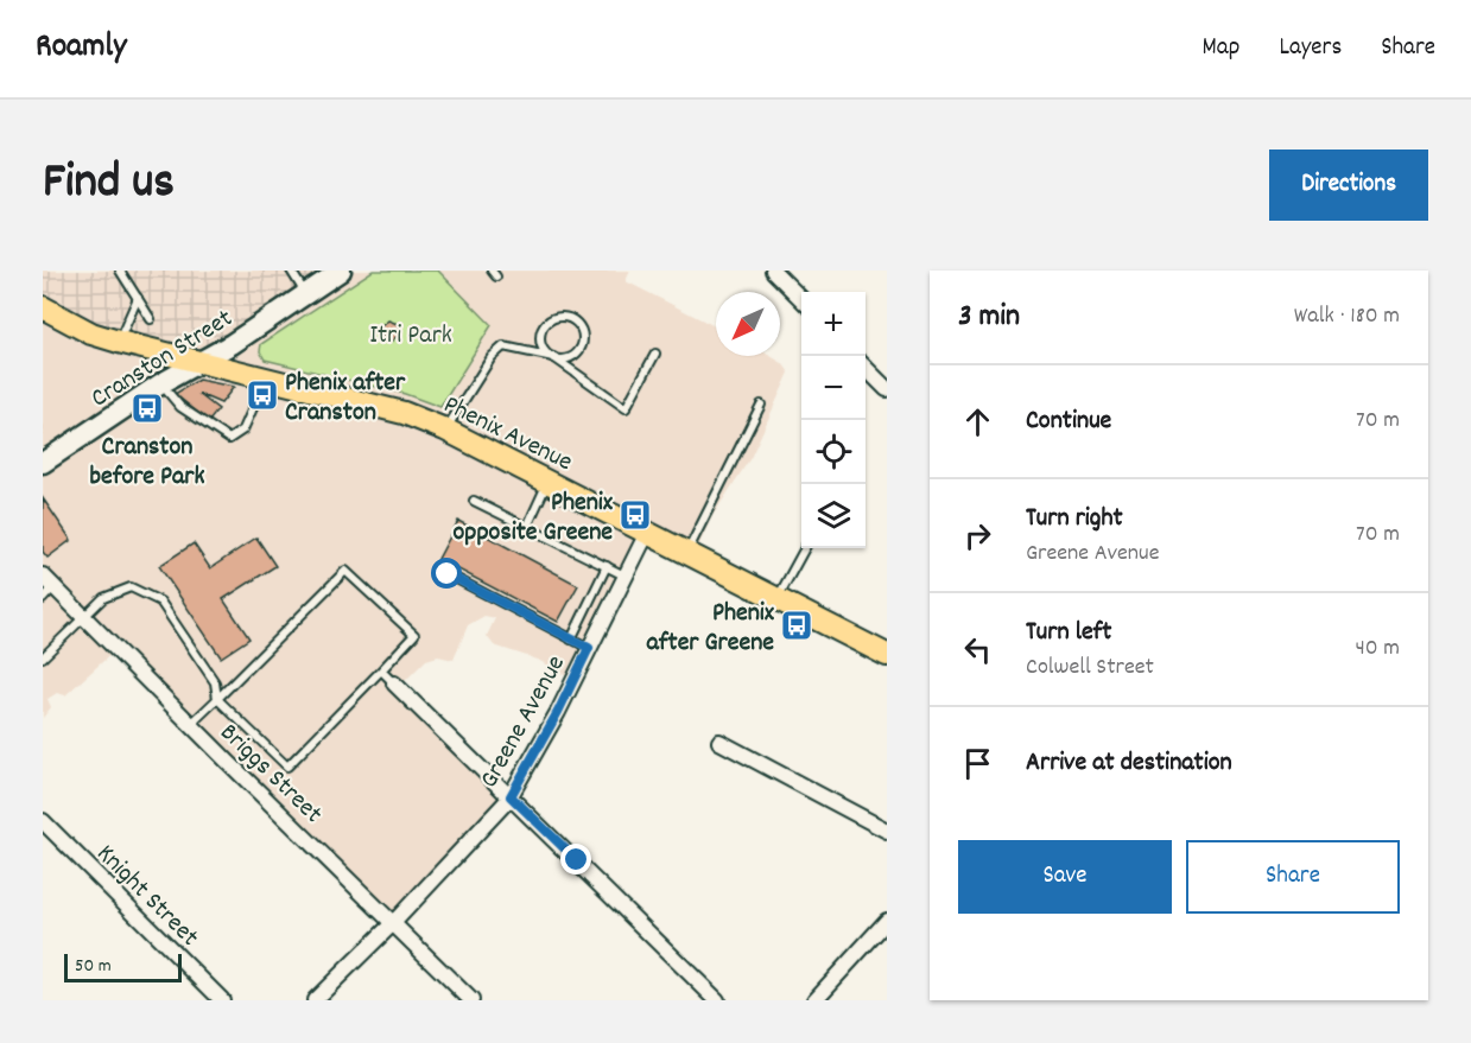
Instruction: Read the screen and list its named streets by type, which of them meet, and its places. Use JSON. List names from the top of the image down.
{
  "streets": {
    "main road": ["Cranston Street", "Phenix Avenue"],
    "street": ["Greene Avenue", "Briggs Street", "Knight Street"]
  },
  "crossings": [
    ["Cranston Street", "Phenix Avenue"],
    ["Phenix Avenue", "Greene Avenue"],
    ["Greene Avenue", "Briggs Street"]
  ],
  "parks": ["Itri Park"],
  "places": {
    "bus stop": [
      "Phenix after Cranston",
      "Cranston before Park",
      "Phenix opposite Greene",
      "Phenix after Greene"
    ]
  },
  "scale_bar": "50 m",
  "north": "bottom left",
  "page": {
    "header": "Roamly",
    "nav": ["Map", "Layers", "Share"],
    "title": "Find us",
    "buttons": [
      "Directions",
      ["Save", "Share"]
    ],
    "heading": ["3 min", "Walk · 180 m"],
    "map_buttons": ["+", "−"],
    "list": [
      ["Continue", "70 m"],
      ["Turn right", "Greene Avenue", "70 m"],
      ["Turn left", "Colwell Street", "40 m"],
      "Arrive at destination"
    ],
    "scale": "50 m"
  }
}
